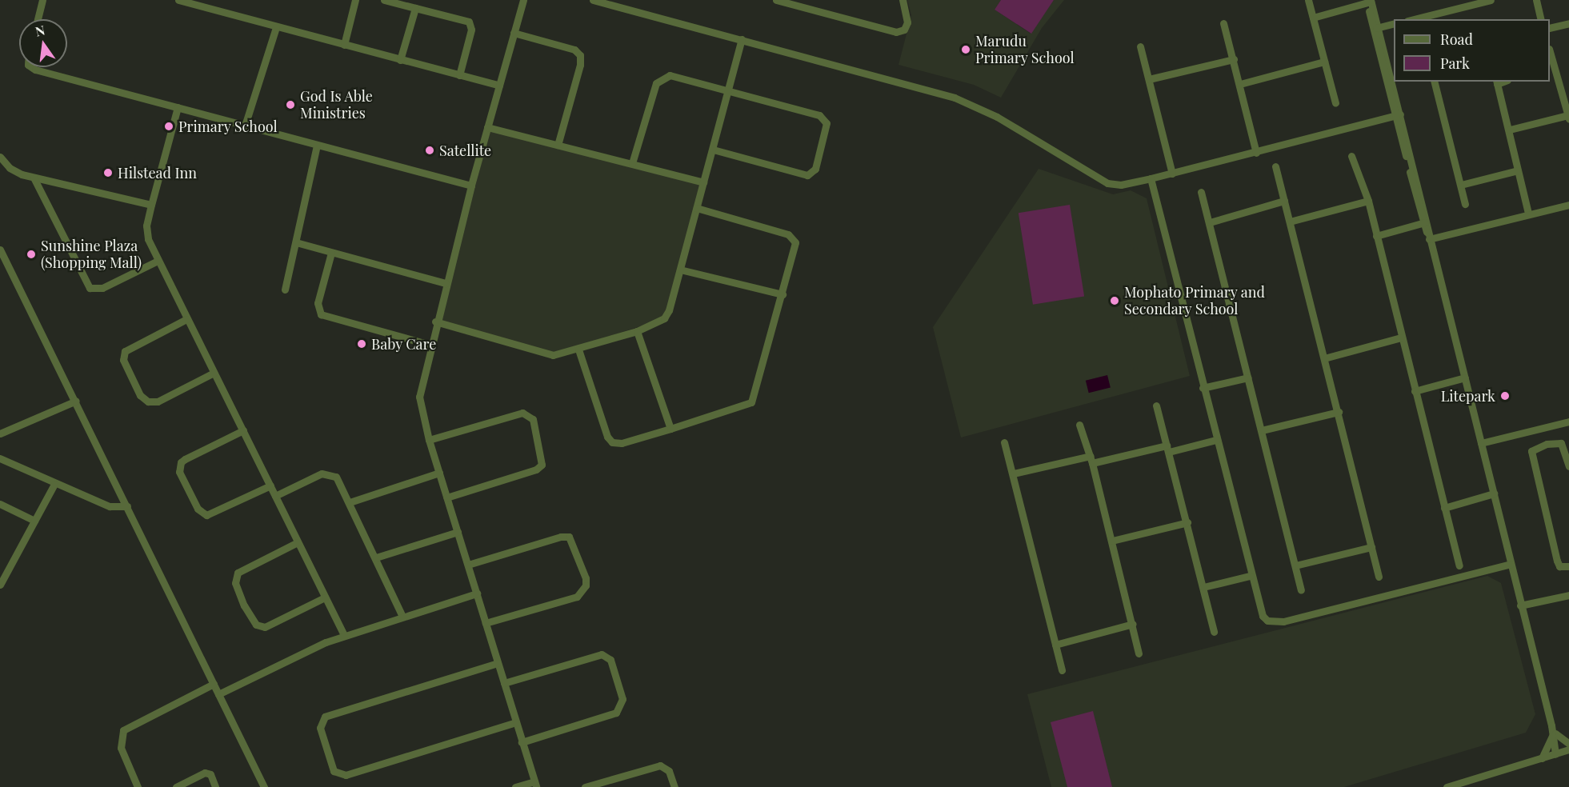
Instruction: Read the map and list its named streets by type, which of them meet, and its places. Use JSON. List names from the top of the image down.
{
  "places": [
    "Marudu Primary School",
    "God Is Able Ministries",
    "Primary School",
    "Satellite",
    "Hilstead Inn",
    "Sunshine Plaza (Shopping Mall)",
    "Mophato Primary and Secondary School",
    "Baby Care",
    "Litepark"
  ],
  "legend": ["Road", "Park"],
  "north": "top"
}
